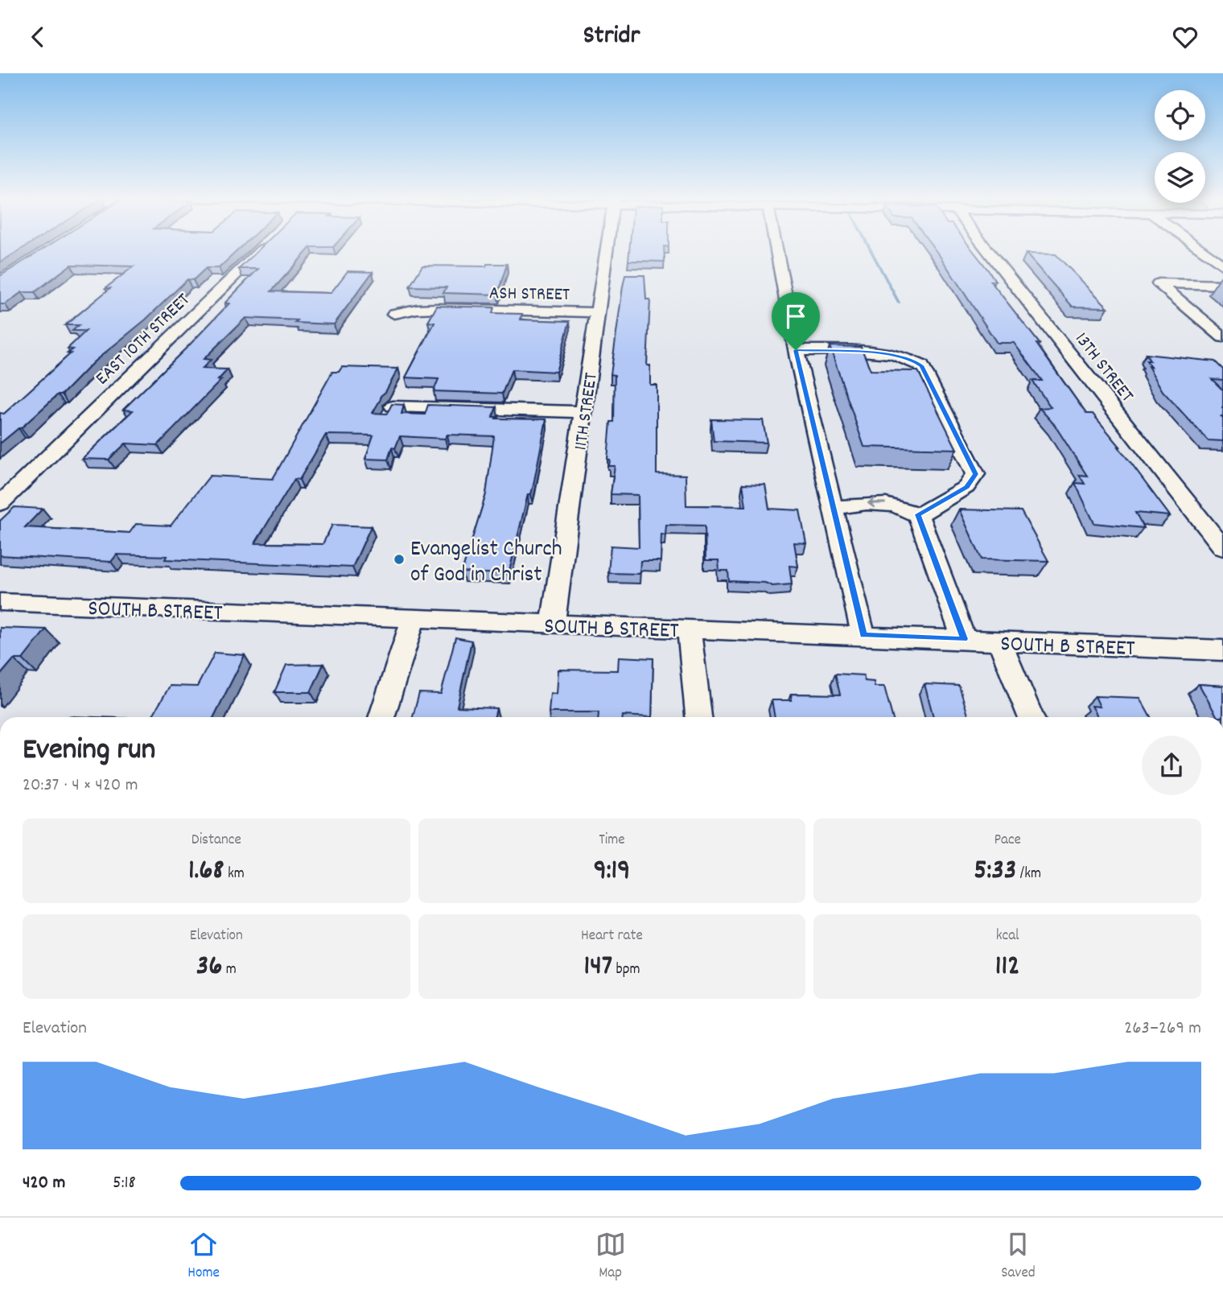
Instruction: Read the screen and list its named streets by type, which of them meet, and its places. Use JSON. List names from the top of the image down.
{
  "streets": {
    "street": [
      "ASH STREET",
      "EAST 10TH STREET",
      "13TH STREET",
      "11TH STREET",
      "SOUTH B STREET"
    ]
  },
  "crossings": [
    ["ASH STREET", "11TH STREET"],
    ["11TH STREET", "SOUTH B STREET"]
  ],
  "places": ["Evangelist Church of God in Christ"],
  "page": {
    "header": "Stridr",
    "heading": ["Evening run", "20:37 · 4 × 420 m"],
    "stats": [
      ["Distance", "1.68 km"],
      ["Time", "9:19"],
      ["Pace", "5:33 /km"],
      ["Elevation", "36 m"],
      ["Heart rate", "147 bpm"],
      ["kcal", "112"]
    ],
    "chart": ["Elevation", "263–269 m"],
    "list": [
      {
        "name": "420 m",
        "note": "5:18"
      }
    ],
    "tabs": ["Home", "Map", "Saved"]
  }
}
